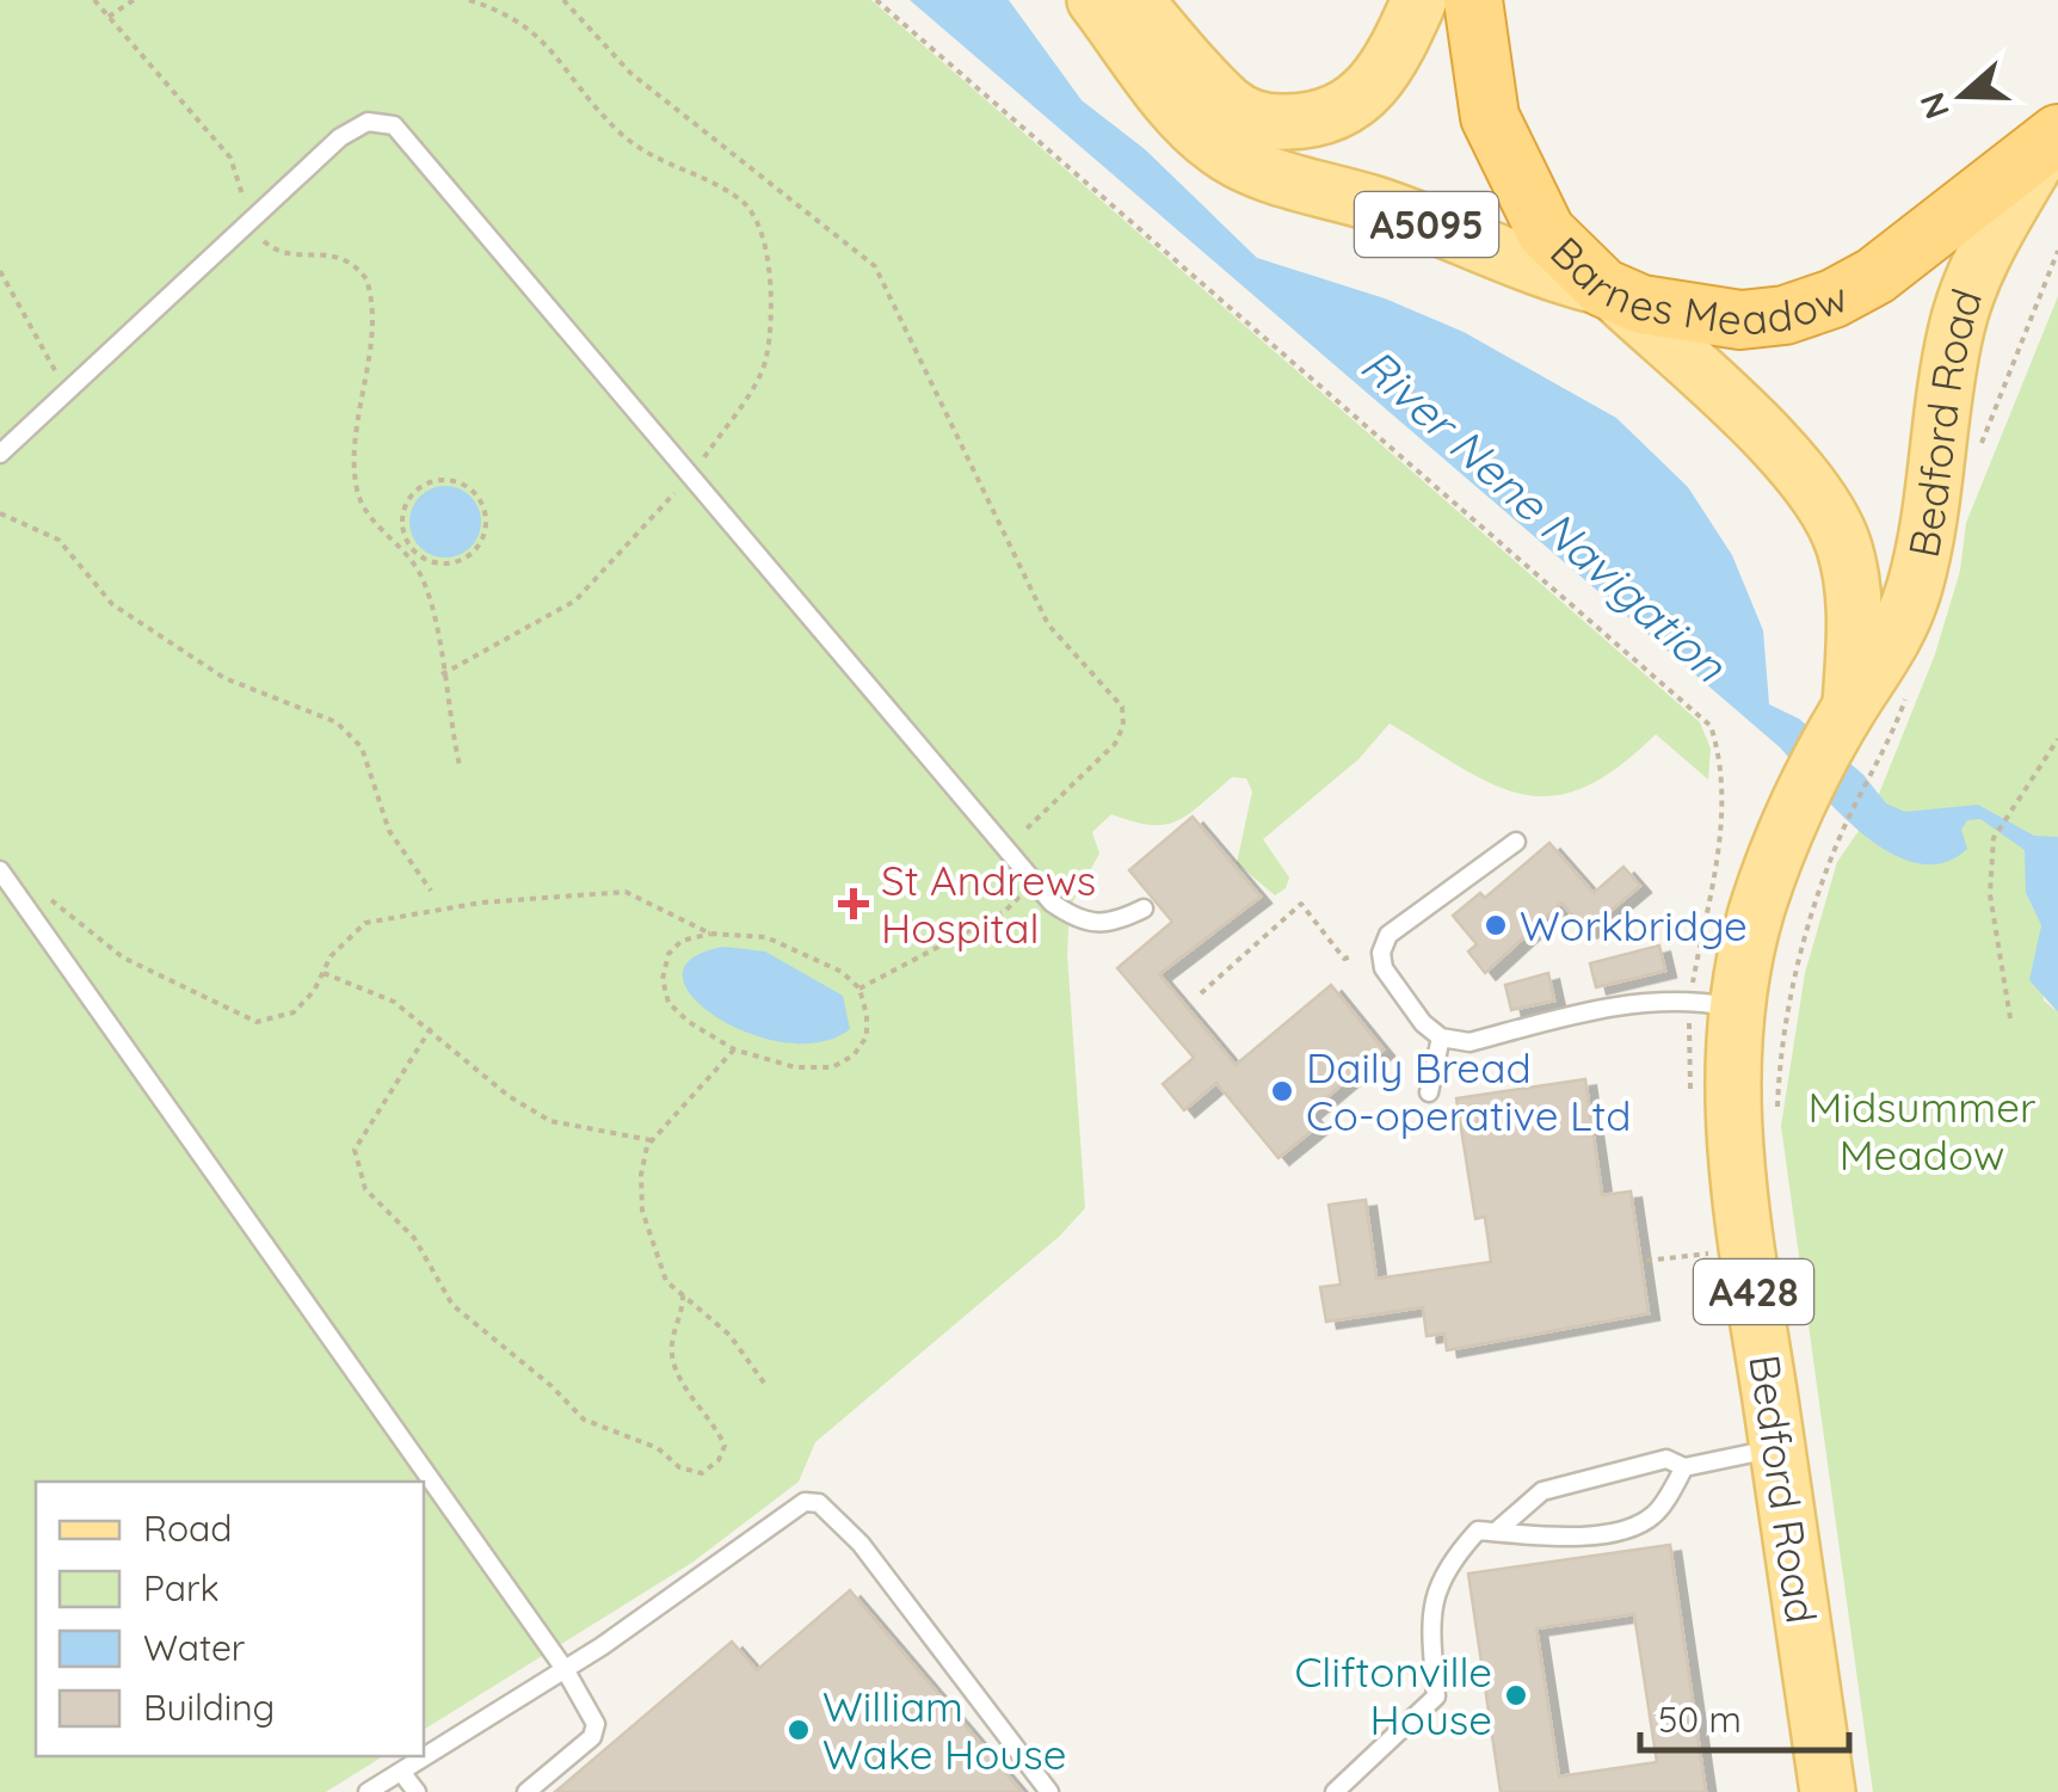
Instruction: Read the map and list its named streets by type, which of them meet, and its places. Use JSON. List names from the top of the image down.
{
  "streets": {
    "highway": ["Barnes Meadow"],
    "main road": ["A5095", "Bedford Road", "A428"]
  },
  "crossings": [
    ["A5095", "Barnes Meadow"],
    ["A5095", "Bedford Road"],
    ["Barnes Meadow", "Bedford Road"]
  ],
  "water": ["River Nene Navigation"],
  "parks": ["Midsummer Meadow"],
  "places": {
    "health": ["St Andrews Hospital"],
    "other": [
      "Workbridge",
      "Daily Bread Co-operative Ltd",
      "Cliftonville House",
      "William Wake House"
    ]
  },
  "legend": [
    "Road",
    "Park",
    "Water",
    "Building"
  ],
  "scale_bar": "50 m",
  "north": "left"
}
